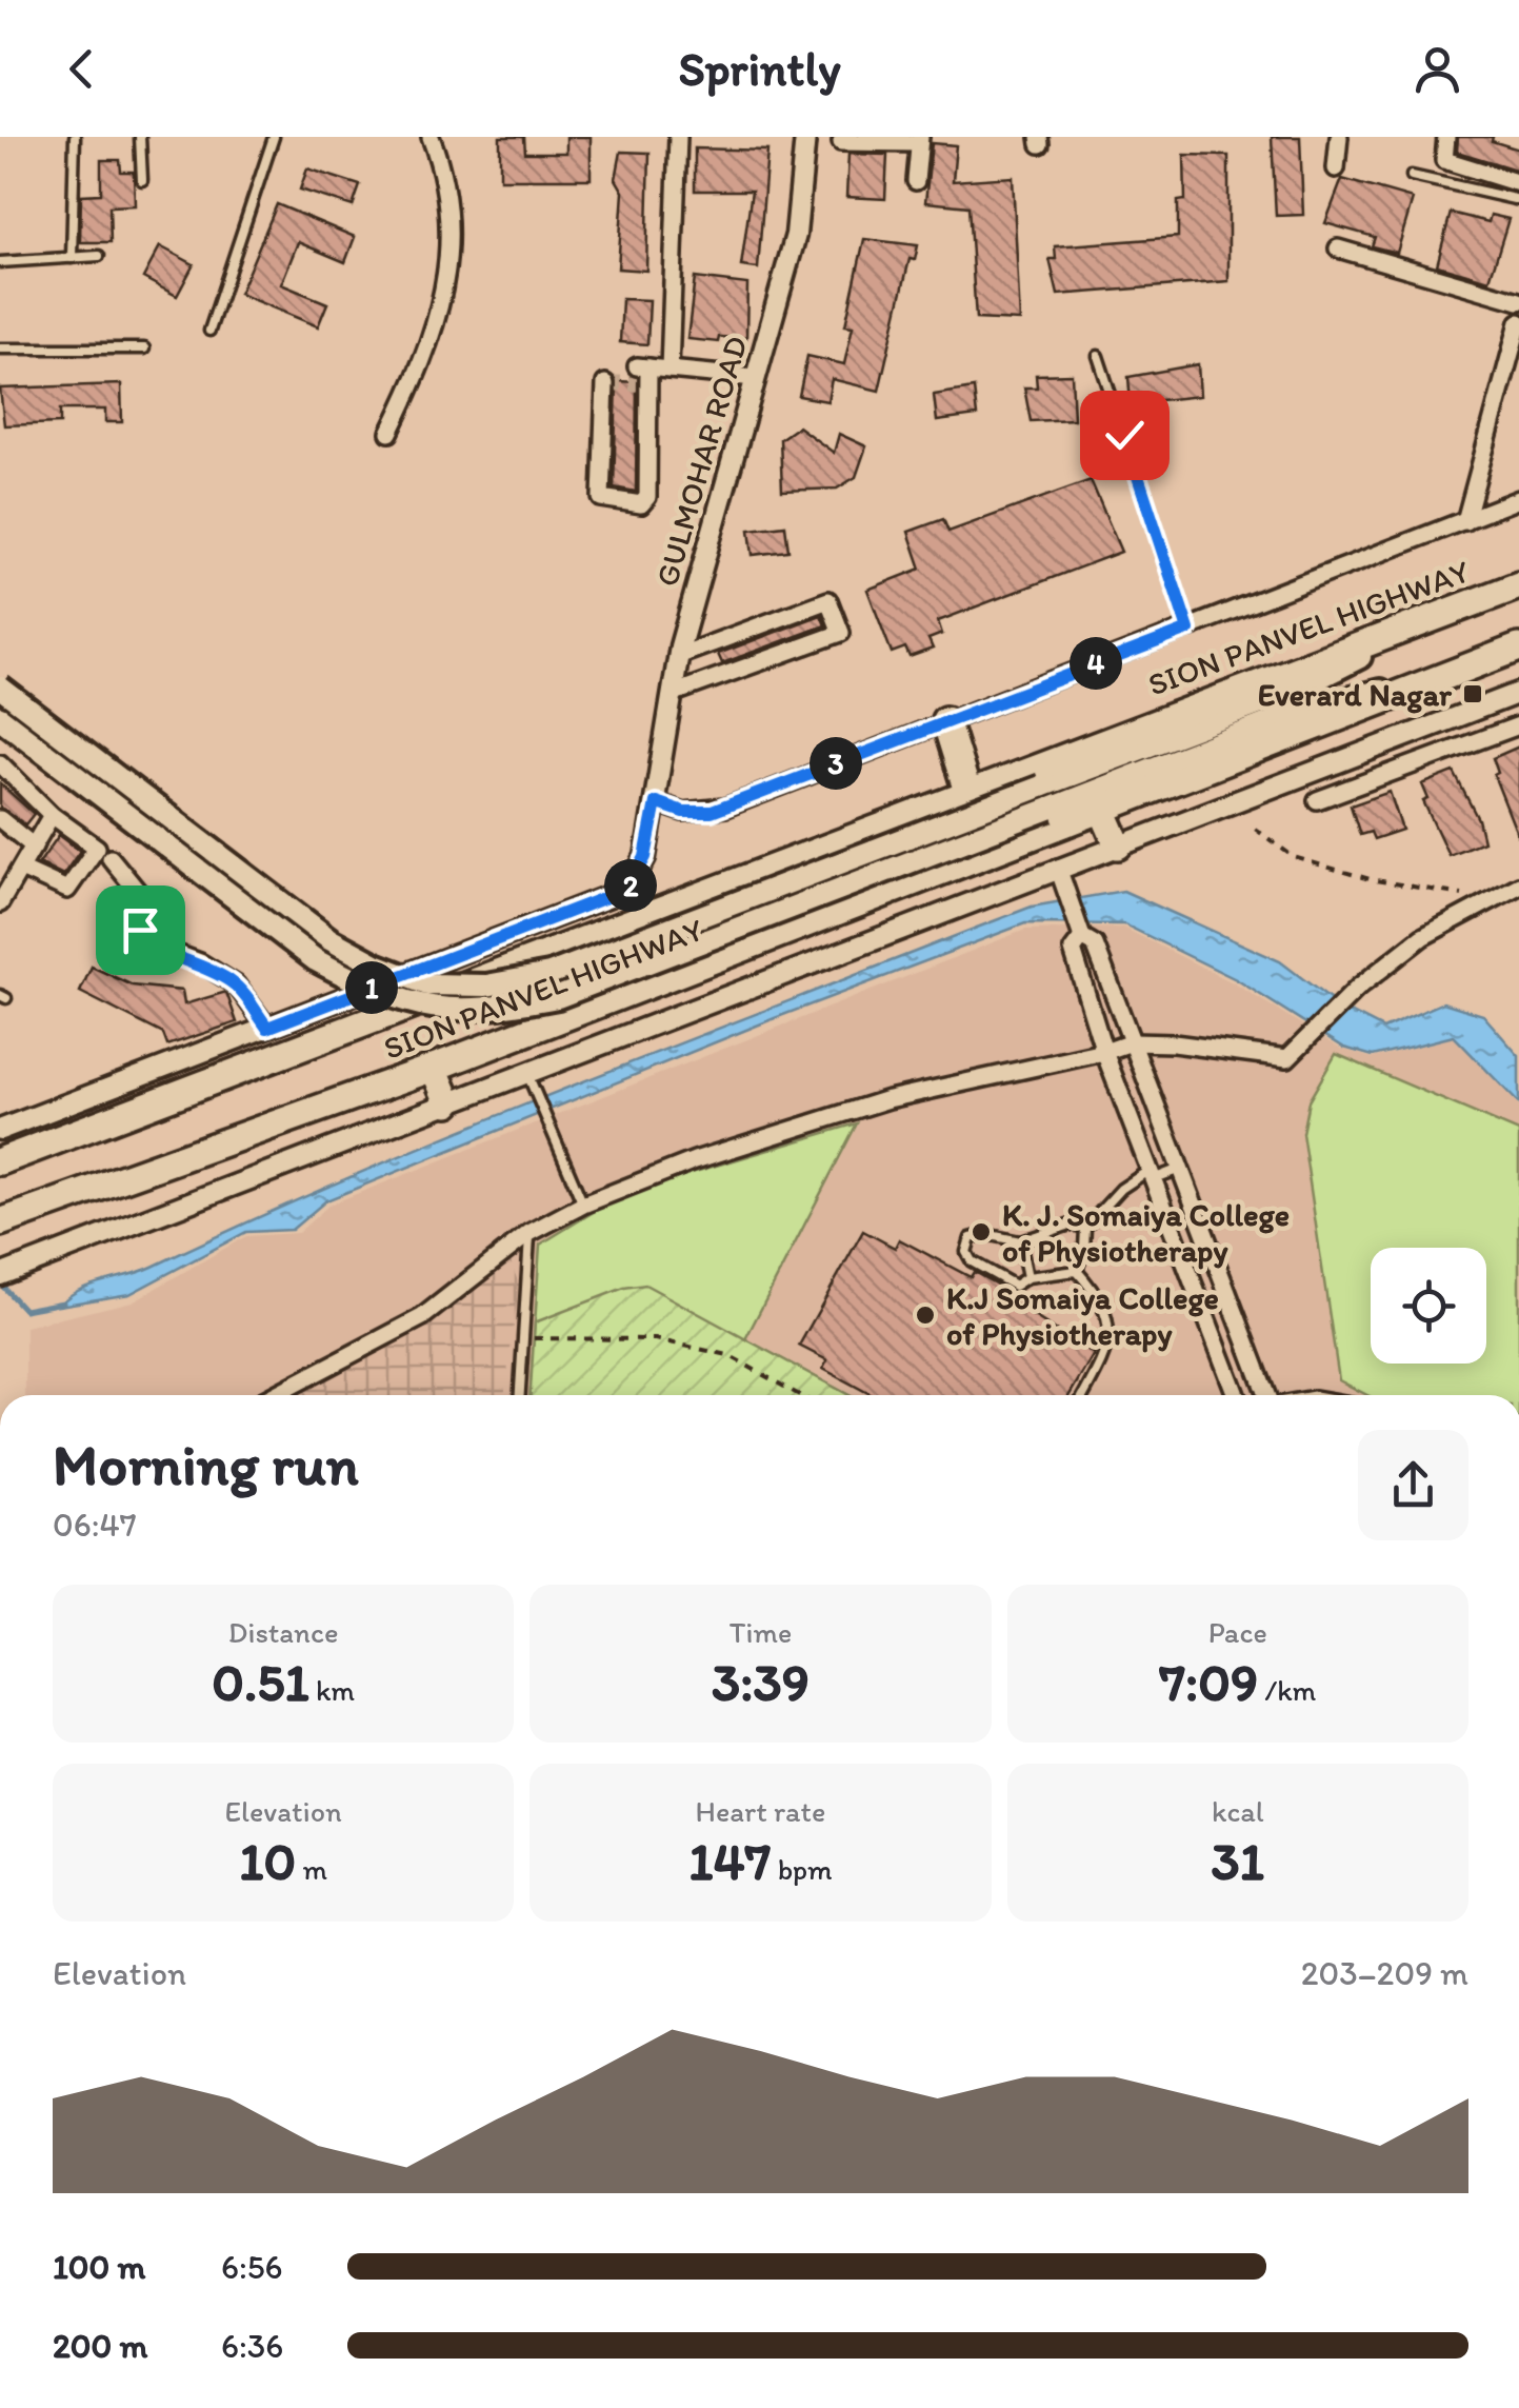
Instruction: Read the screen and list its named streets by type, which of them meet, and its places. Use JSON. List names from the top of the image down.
{
  "streets": {
    "highway": ["SION PANVEL HIGHWAY"],
    "street": ["GULMOHAR ROAD"]
  },
  "places": {
    "transit": ["Everard Nagar"],
    "other": ["K. J. Somaiya College of Physiotherapy", "K.J Somaiya College of Physiotherapy"]
  },
  "page": {
    "header": "Sprintly",
    "pins": [
      "4",
      "3",
      "2",
      "1"
    ],
    "heading": ["Morning run", "06:47"],
    "stats": [
      ["Distance", "0.51 km"],
      ["Time", "3:39"],
      ["Pace", "7:09 /km"],
      ["Elevation", "10 m"],
      ["Heart rate", "147 bpm"],
      ["kcal", "31"]
    ],
    "chart": ["Elevation", "203–209 m"],
    "list": [
      {
        "name": "100 m",
        "note": "6:56"
      },
      {
        "name": "200 m",
        "note": "6:36"
      }
    ]
  }
}
